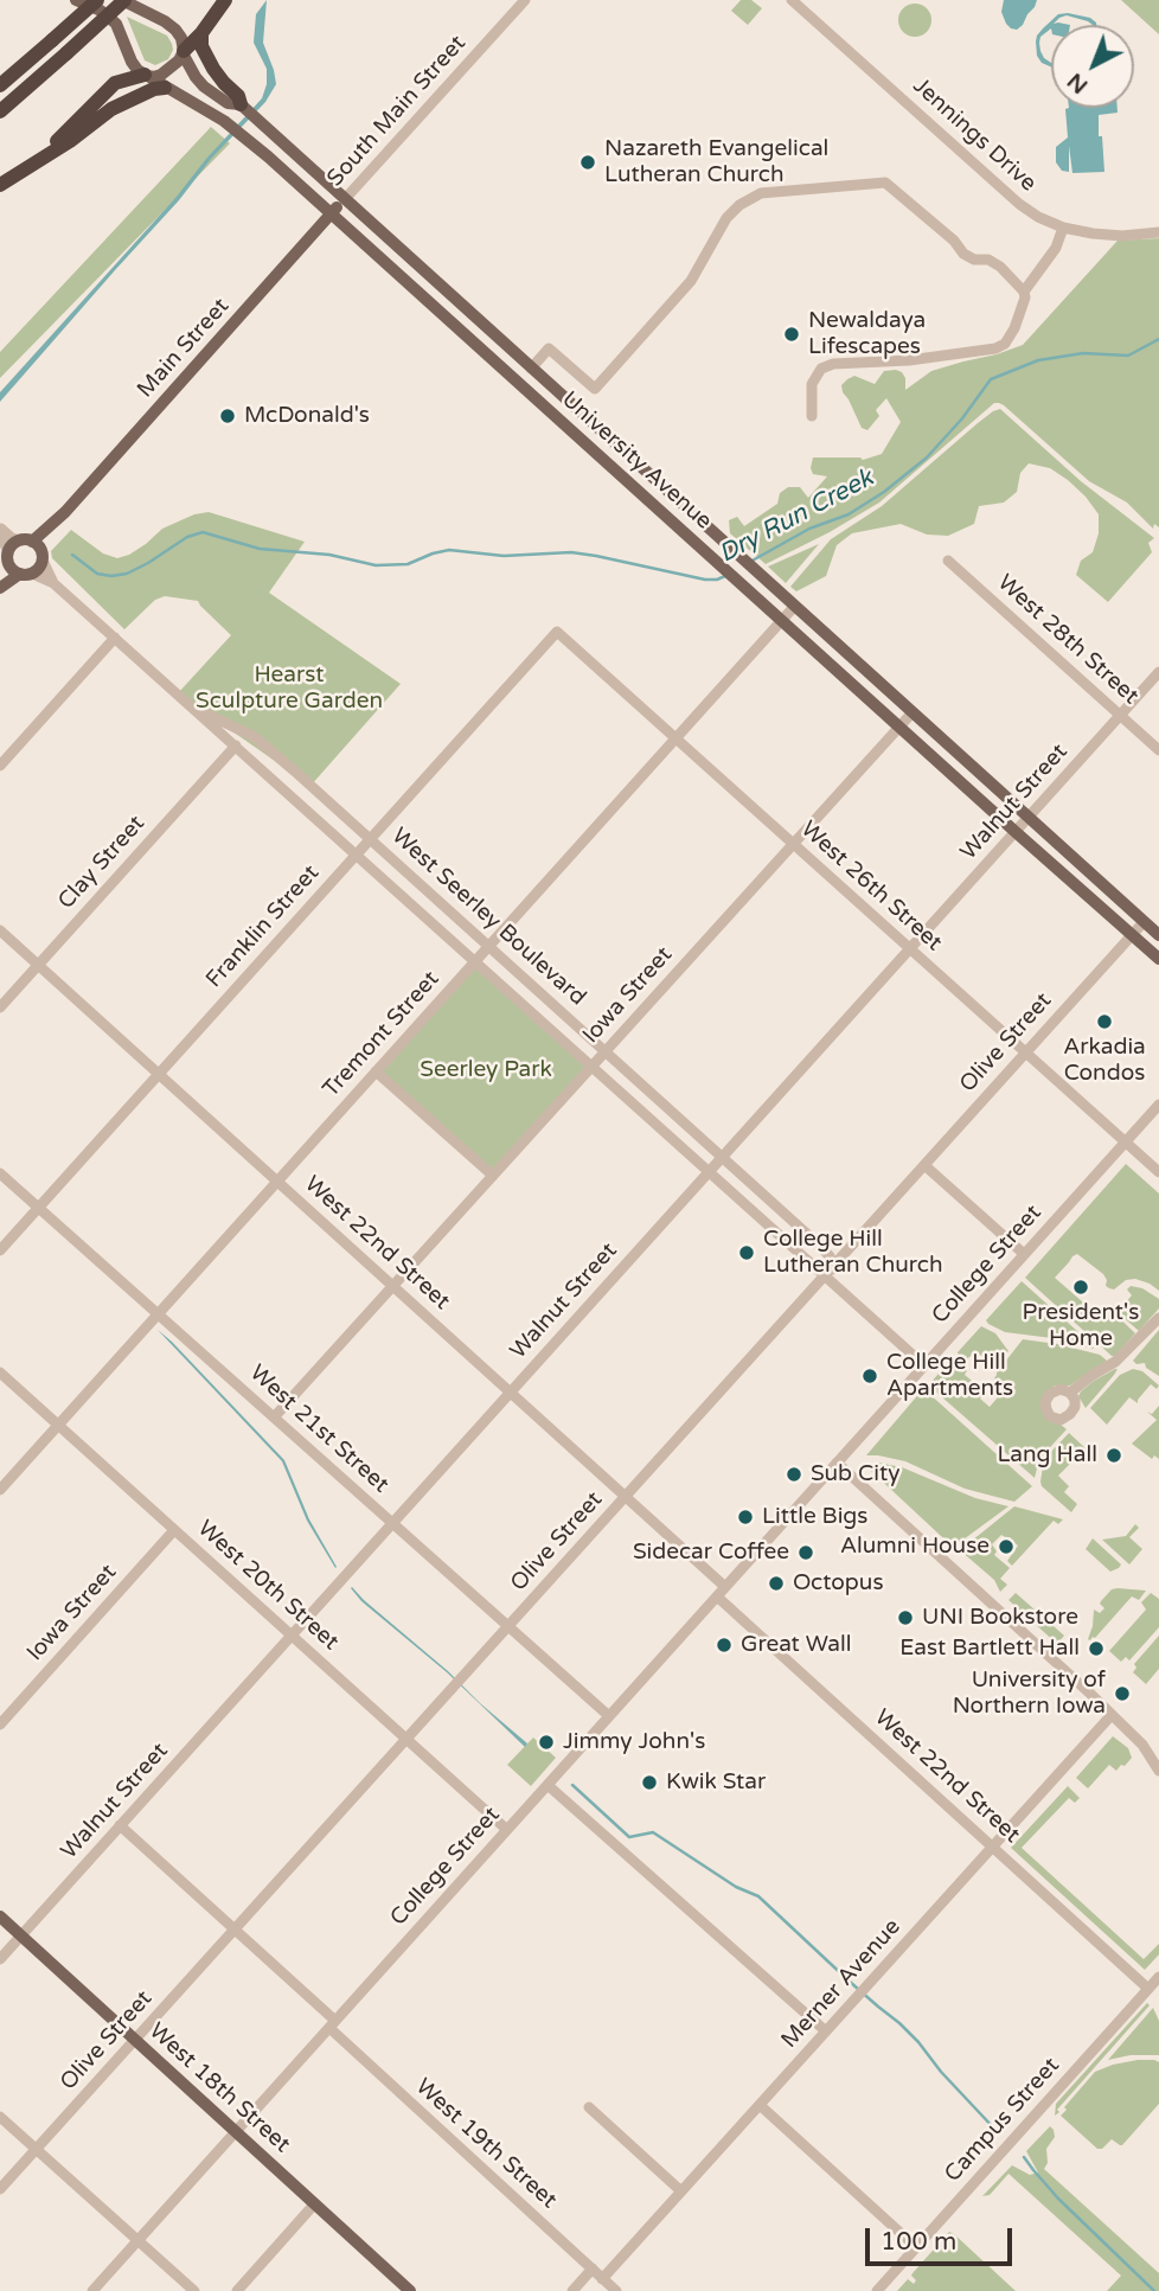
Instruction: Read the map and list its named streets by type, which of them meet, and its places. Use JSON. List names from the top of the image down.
{
  "streets": {
    "main road": [
      "South Main Street",
      "Main Street",
      "University Avenue",
      "West 18th Street"
    ],
    "street": [
      "Jennings Drive",
      "West 28th Street",
      "Walnut Street",
      "Clay Street",
      "West 26th Street",
      "West Seerley Boulevard",
      "Franklin Street",
      "Iowa Street",
      "Tremont Street",
      "Olive Street",
      "West 22nd Street",
      "College Street",
      "West 21st Street",
      "West 20th Street",
      "Merner Avenue",
      "Campus Street",
      "West 19th Street"
    ]
  },
  "crossings": [
    ["South Main Street", "Main Street"],
    ["South Main Street", "University Avenue"],
    ["Main Street", "University Avenue"],
    ["Main Street", "West Seerley Boulevard"],
    ["University Avenue", "Walnut Street"],
    ["University Avenue", "Iowa Street"],
    ["University Avenue", "Tremont Street"],
    ["University Avenue", "Olive Street"],
    ["West 28th Street", "Walnut Street"],
    ["Walnut Street", "West 26th Street"],
    ["Walnut Street", "West Seerley Boulevard"],
    ["Walnut Street", "West 22nd Street"],
    ["Walnut Street", "West 21st Street"],
    ["Walnut Street", "West 20th Street"],
    ["Walnut Street", "West 18th Street"],
    ["Walnut Street", "West 19th Street"],
    ["Clay Street", "West Seerley Boulevard"],
    ["Clay Street", "West 22nd Street"],
    ["West 26th Street", "Franklin Street"],
    ["West 26th Street", "Iowa Street"],
    ["West 26th Street", "Tremont Street"],
    ["West 26th Street", "Olive Street"],
    ["West 26th Street", "College Street"],
    ["West Seerley Boulevard", "Franklin Street"],
    ["West Seerley Boulevard", "Iowa Street"],
    ["West Seerley Boulevard", "Tremont Street"],
    ["West Seerley Boulevard", "Olive Street"],
    ["West Seerley Boulevard", "College Street"],
    ["Franklin Street", "West 22nd Street"],
    ["Franklin Street", "West 21st Street"],
    ["Iowa Street", "West 22nd Street"],
    ["Iowa Street", "West 21st Street"],
    ["Iowa Street", "West 20th Street"],
    ["Tremont Street", "West 22nd Street"],
    ["Tremont Street", "West 21st Street"],
    ["Tremont Street", "West 20th Street"],
    ["Olive Street", "West 22nd Street"],
    ["Olive Street", "West 21st Street"],
    ["Olive Street", "West 20th Street"],
    ["Olive Street", "West 18th Street"],
    ["Olive Street", "West 19th Street"],
    ["West 22nd Street", "College Street"],
    ["West 22nd Street", "Merner Avenue"],
    ["West 22nd Street", "Campus Street"],
    ["College Street", "West 21st Street"],
    ["College Street", "West 20th Street"],
    ["College Street", "West 18th Street"],
    ["College Street", "West 19th Street"],
    ["Merner Avenue", "West 19th Street"]
  ],
  "water": ["Dry Run Creek"],
  "parks": ["Hearst Sculpture Garden", "Seerley Park"],
  "places": [
    "Nazareth Evangelical Lutheran Church",
    "Newaldaya Lifescapes",
    "McDonald's",
    "Arkadia Condos",
    "College Hill Lutheran Church",
    "President's Home",
    "College Hill Apartments",
    "Lang Hall",
    "Sub City",
    "Little Bigs",
    "Alumni House",
    "Sidecar Coffee",
    "Octopus",
    "UNI Bookstore",
    "Great Wall",
    "East Bartlett Hall",
    "University of Northern Iowa",
    "Jimmy John's",
    "Kwik Star"
  ],
  "scale_bar": "100 m",
  "north": "bottom left"
}
